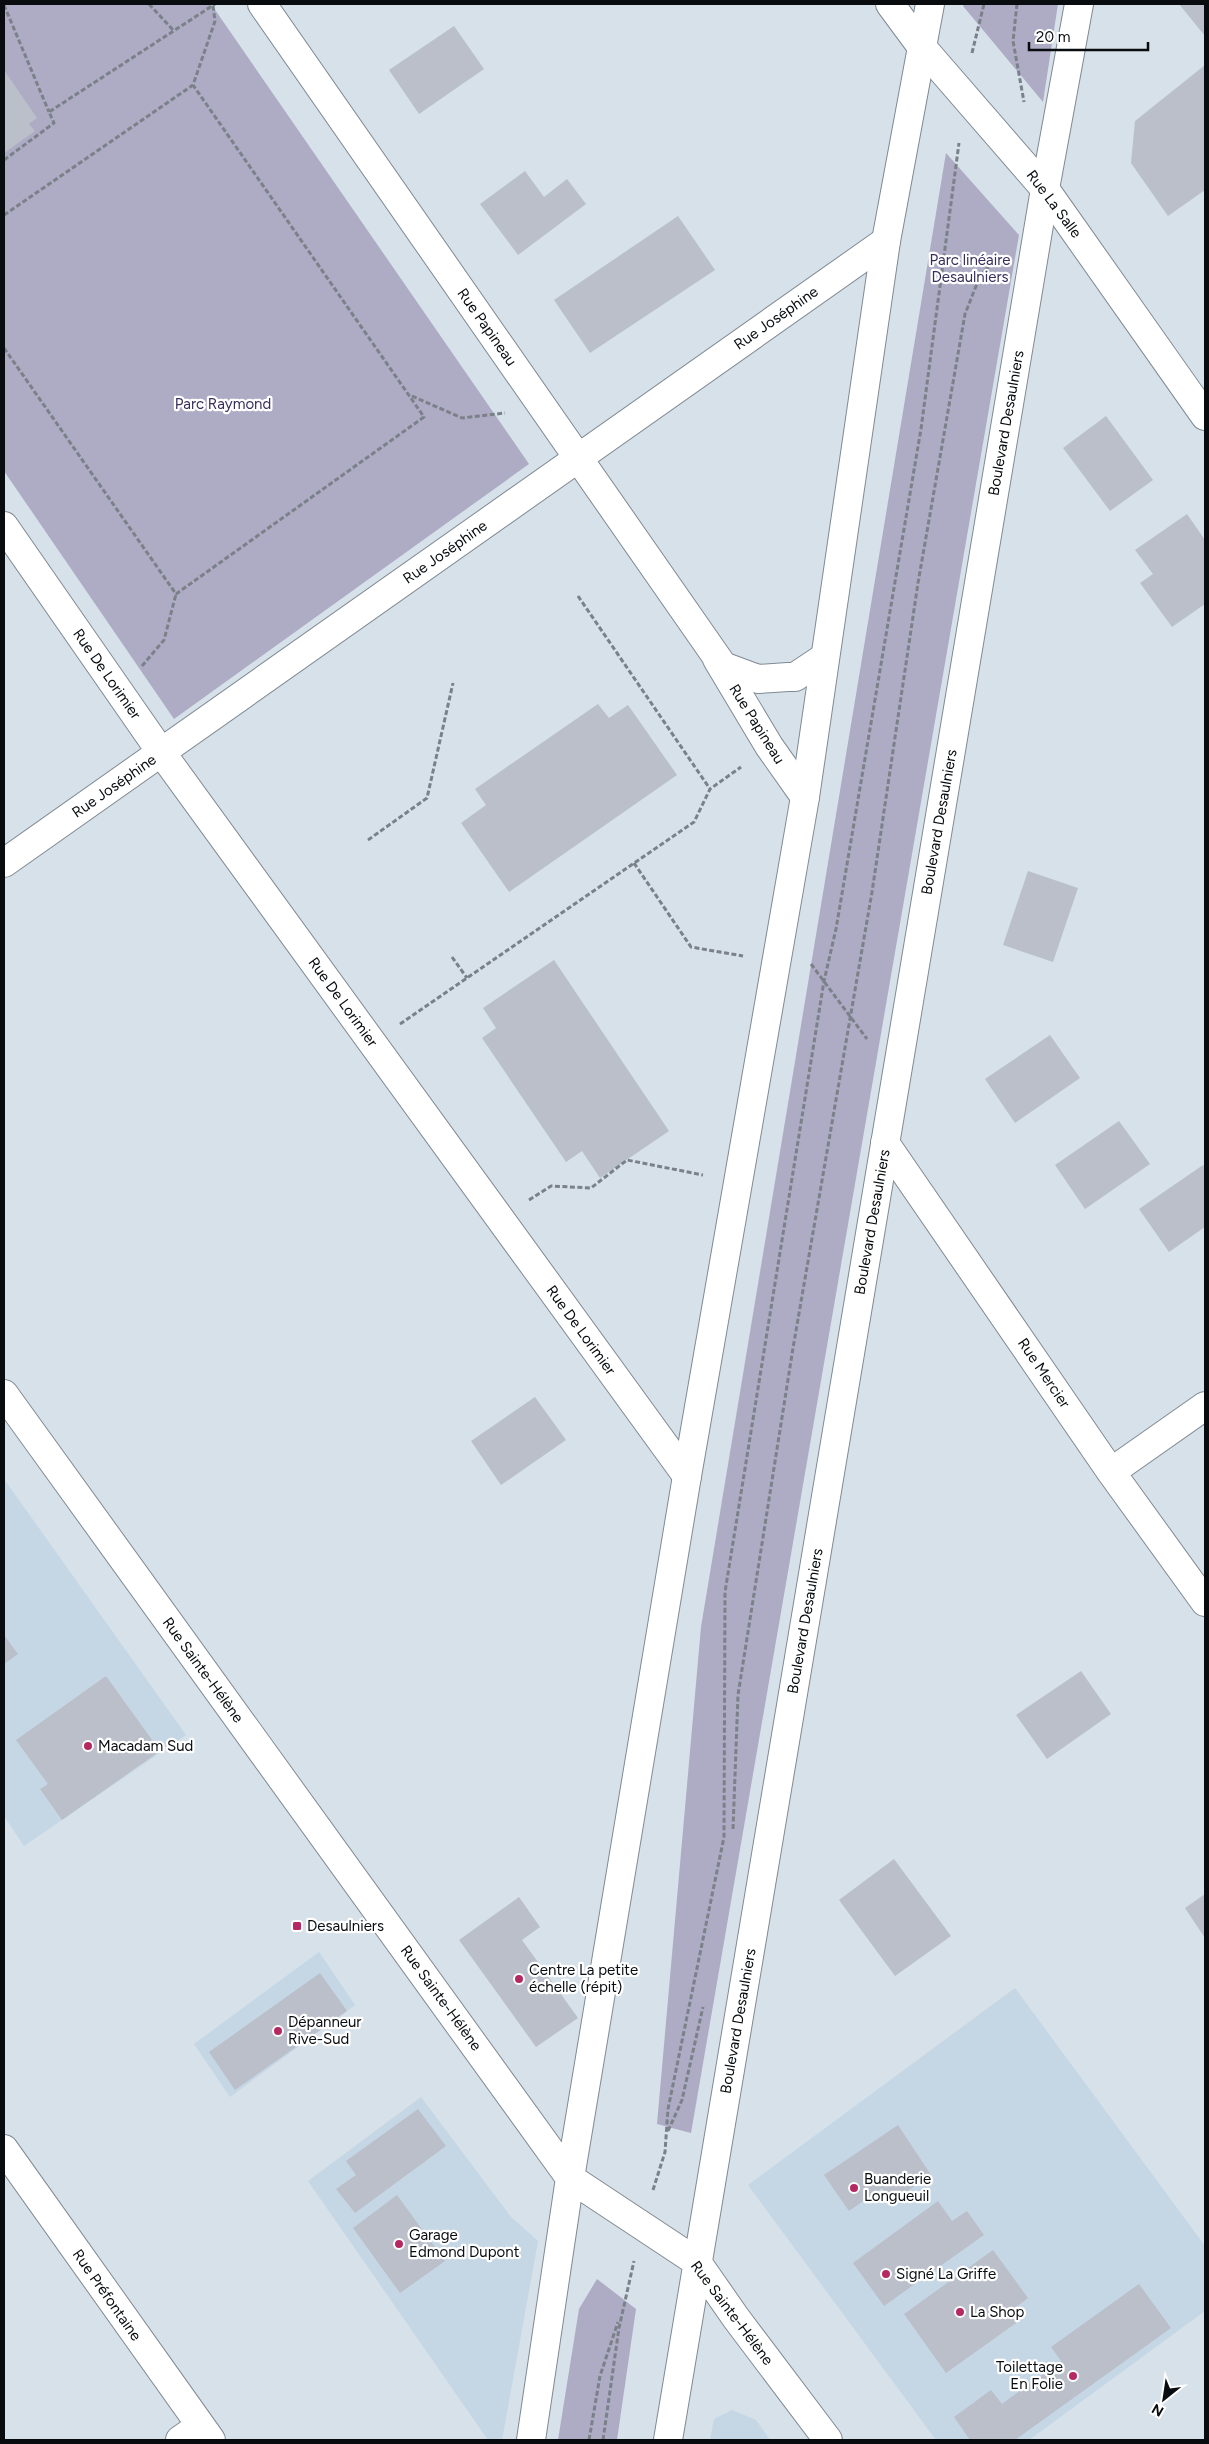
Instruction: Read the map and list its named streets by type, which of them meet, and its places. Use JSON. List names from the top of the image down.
{
  "streets": {
    "street": [
      "Rue La Salle",
      "Rue Joséphine",
      "Rue Papineau",
      "Boulevard Desaulniers",
      "Rue De Lorimier",
      "Rue Mercier",
      "Rue Sainte-Hélène",
      "Rue Préfontaine"
    ]
  },
  "crossings": [
    ["Rue La Salle", "Boulevard Desaulniers"],
    ["Rue Joséphine", "Rue Papineau"],
    ["Rue Joséphine", "Rue De Lorimier"],
    ["Boulevard Desaulniers", "Rue Mercier"],
    ["Boulevard Desaulniers", "Rue Sainte-Hélène"]
  ],
  "parks": ["Parc linéaire Desaulniers", "Parc Raymond"],
  "places": {
    "other": [
      "Macadam Sud",
      "Centre La petite échelle (répit)",
      "Dépanneur Rive-Sud",
      "Buanderie Longueuil",
      "Garage Edmond Dupont",
      "Signé La Griffe",
      "La Shop",
      "Toilettage En Folie"
    ],
    "transit": ["Desaulniers"]
  },
  "scale_bar": "20 m",
  "north": "bottom left"
}
